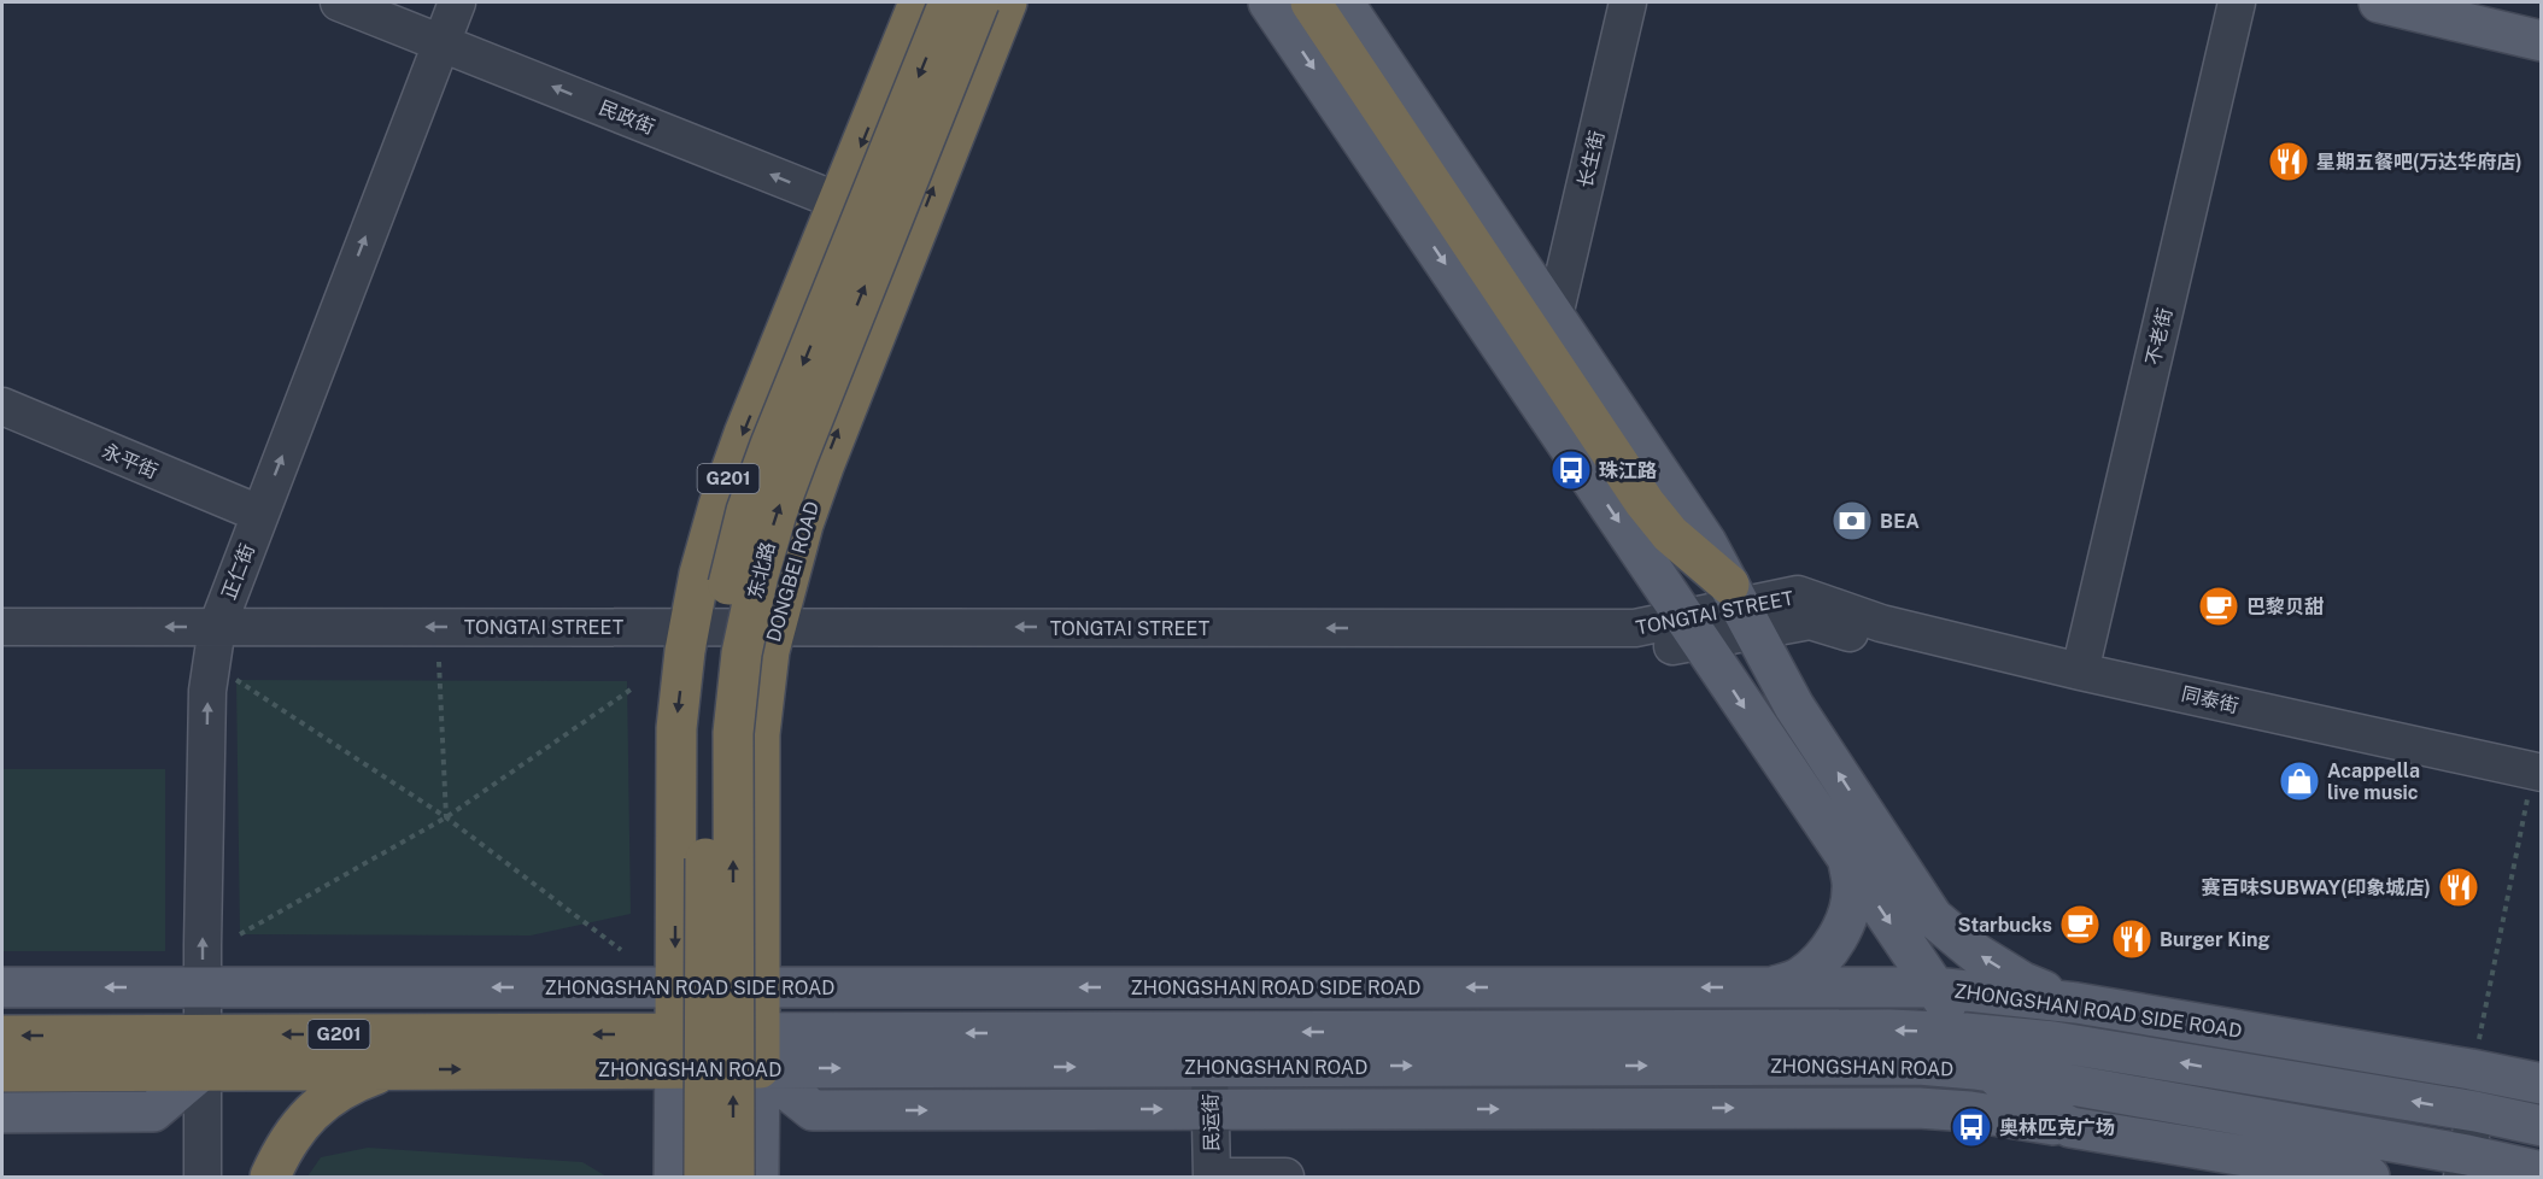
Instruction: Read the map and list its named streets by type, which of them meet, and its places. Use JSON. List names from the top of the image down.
{
  "streets": {
    "highway": [
      "G201",
      "东北路",
      "DONGBEI ROAD",
      "ZHONGSHAN ROAD"
    ],
    "main road": ["ZHONGSHAN ROAD SIDE ROAD"],
    "street": [
      "民政街",
      "长生街",
      "不老街",
      "永平街",
      "正仁街",
      "TONGTAI STREET",
      "同泰街",
      "民运街"
    ]
  },
  "crossings": [
    ["民政街", "G201"],
    ["民政街", "正仁街"],
    ["民政街", "DONGBEI ROAD"],
    ["不老街", "同泰街"],
    ["永平街", "正仁街"],
    ["G201", "TONGTAI STREET"],
    ["G201", "ZHONGSHAN ROAD SIDE ROAD"],
    ["G201", "ZHONGSHAN ROAD"],
    ["正仁街", "TONGTAI STREET"],
    ["正仁街", "ZHONGSHAN ROAD SIDE ROAD"],
    ["正仁街", "ZHONGSHAN ROAD"],
    ["DONGBEI ROAD", "TONGTAI STREET"],
    ["DONGBEI ROAD", "ZHONGSHAN ROAD SIDE ROAD"],
    ["DONGBEI ROAD", "ZHONGSHAN ROAD"],
    ["TONGTAI STREET", "同泰街"],
    ["ZHONGSHAN ROAD", "民运街"]
  ],
  "one_way": ["民政街", "正仁街"],
  "places": {
    "restaurant": ["星期五餐吧(万达华府店)", "赛百味SUBWAY(印象城店)", "Burger King"],
    "bus stop": ["珠江路", "奥林匹克广场"],
    "bank": ["BEA"],
    "cafe": ["巴黎贝甜", "Starbucks"],
    "shop": ["Acappella live music"]
  }
}
